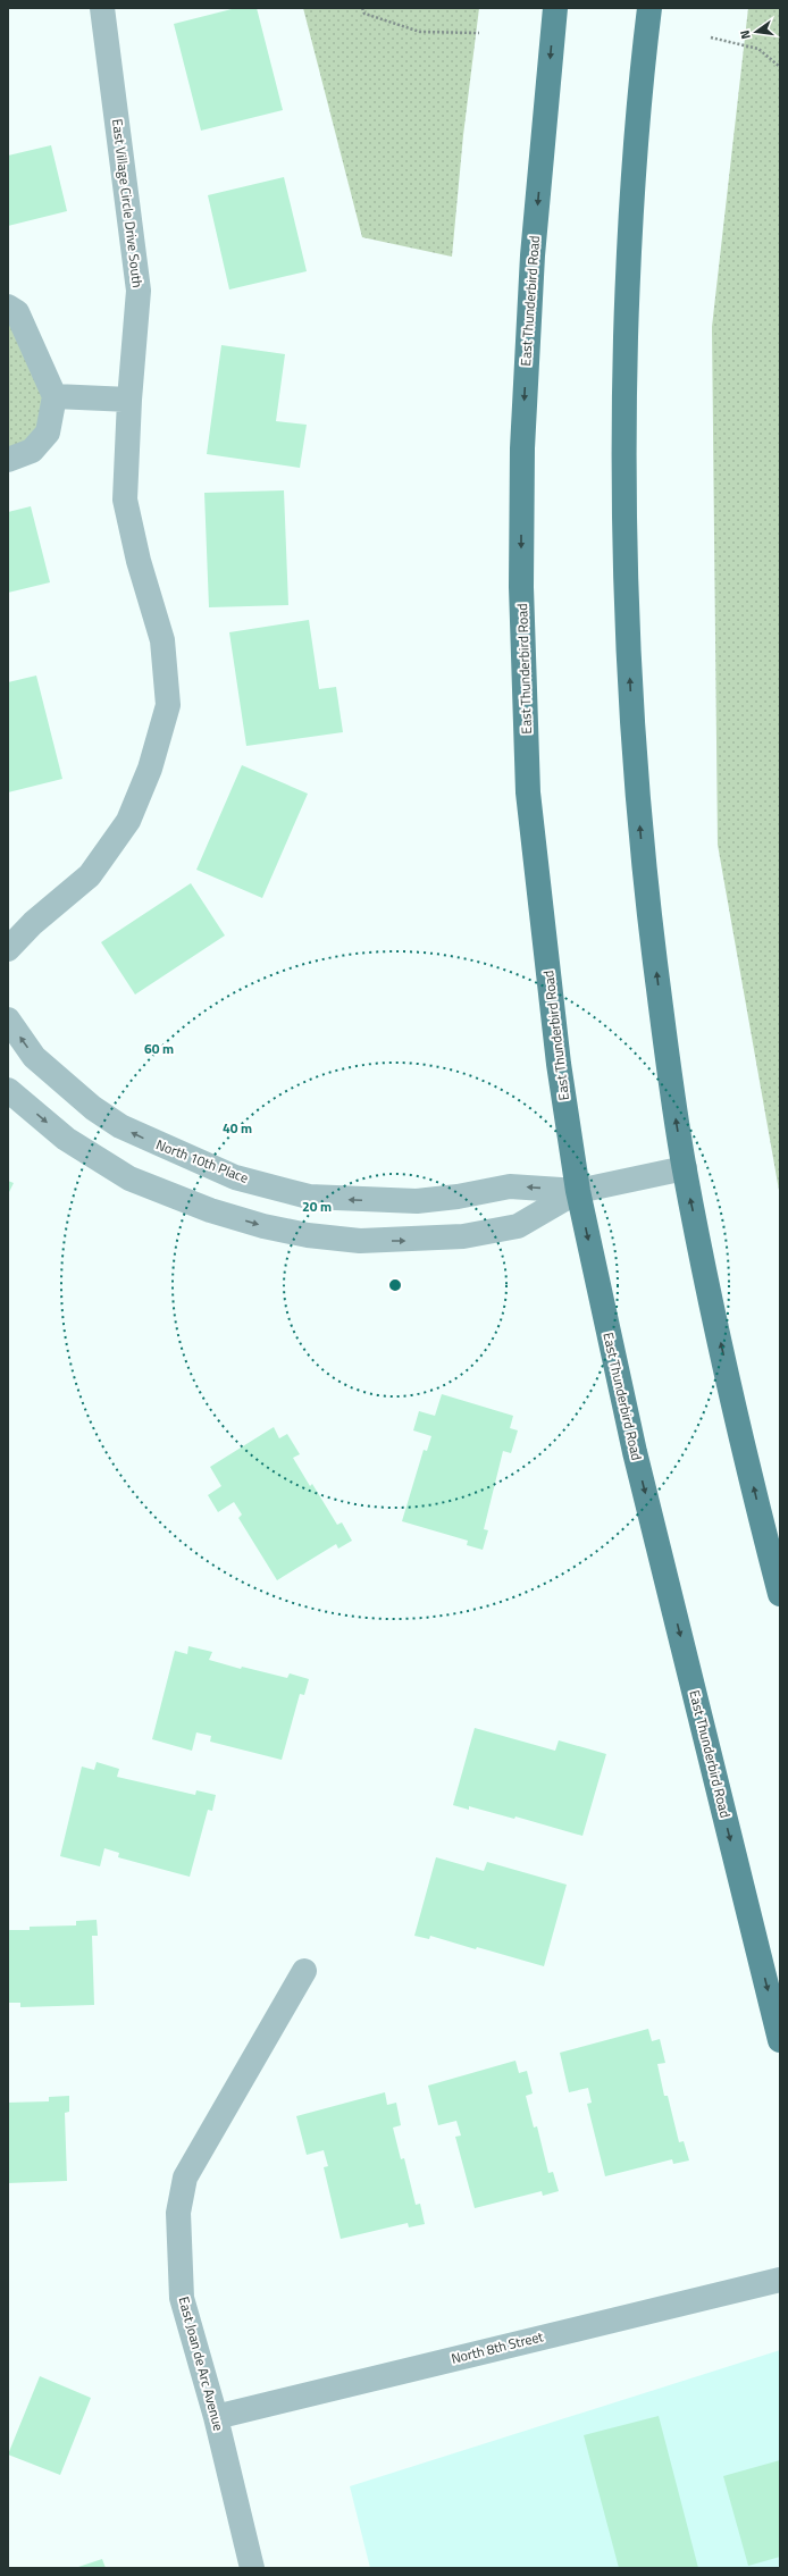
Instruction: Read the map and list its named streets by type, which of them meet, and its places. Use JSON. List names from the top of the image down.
{
  "streets": {
    "main road": ["East Thunderbird Road"],
    "street": [
      "East Village Circle Drive South",
      "North 10th Place",
      "North 8th Street",
      "East Joan de Arc Avenue"
    ]
  },
  "crossings": [
    ["East Thunderbird Road", "North 10th Place"],
    ["North 8th Street", "East Joan de Arc Avenue"]
  ],
  "north": "left",
  "rings": ["60 m", "40 m", "20 m"]
}
